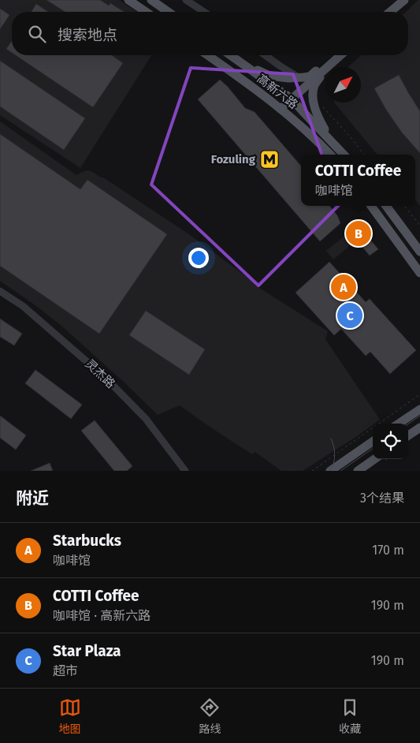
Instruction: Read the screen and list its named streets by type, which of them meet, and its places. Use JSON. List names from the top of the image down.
{
  "streets": {
    "main road": ["高新六路"],
    "street": ["灵杰路"]
  },
  "places": {
    "metro station": ["Fozuling"]
  },
  "north": "top right",
  "page": {
    "search": "搜索地点",
    "popup": ["COTTI Coffee", "咖啡馆"],
    "pins": ["B", "A", "C"],
    "heading": ["附近", "3个结果"],
    "list": [
      {
        "mark": "A",
        "name": "Starbucks",
        "note": "咖啡馆",
        "value": "170 m"
      },
      {
        "mark": "B",
        "name": "COTTI Coffee",
        "note": "咖啡馆 · 高新六路",
        "value": "190 m"
      },
      {
        "mark": "C",
        "name": "Star Plaza",
        "note": "超市",
        "value": "190 m"
      }
    ],
    "nav": ["地图", "路线", "收藏"]
  }
}
